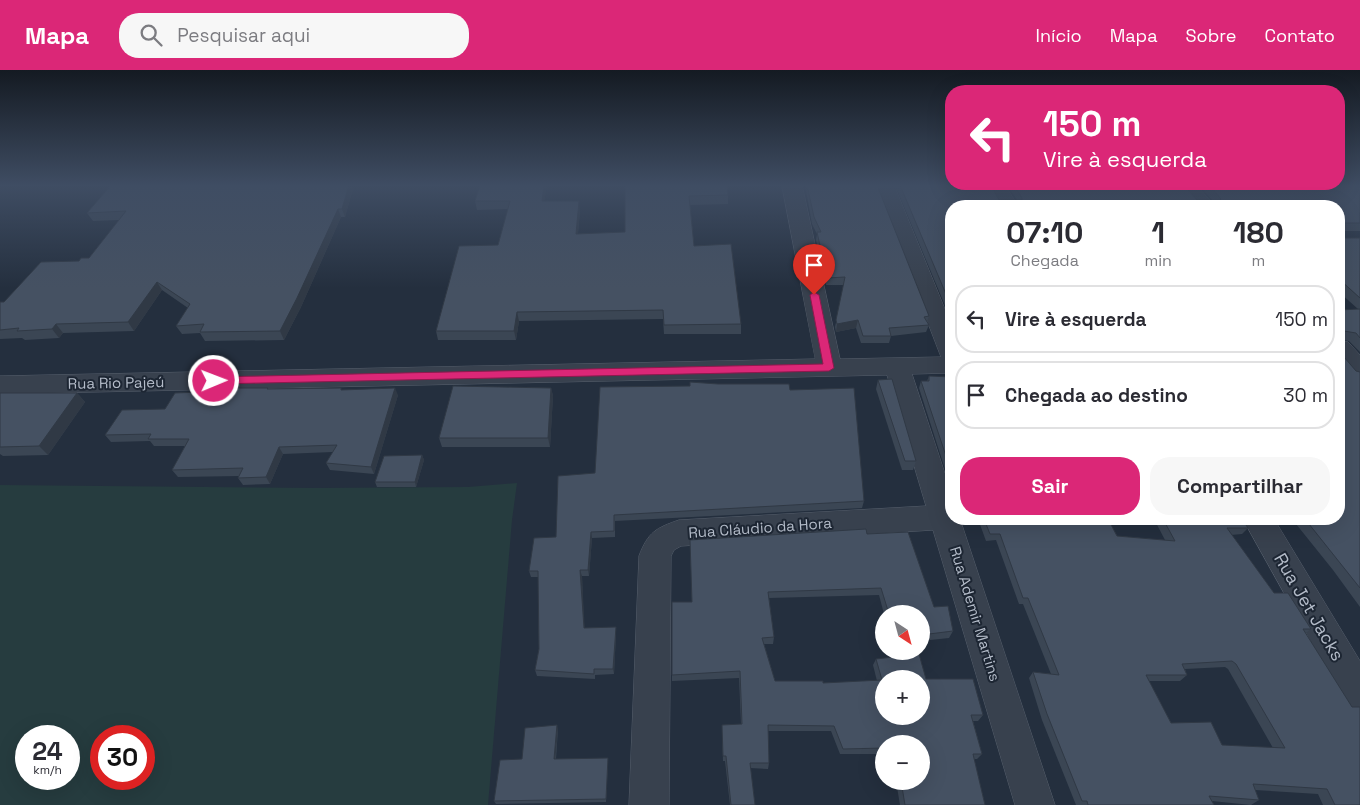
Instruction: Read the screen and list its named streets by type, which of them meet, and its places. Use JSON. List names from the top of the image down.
{
  "streets": {
    "street": [
      "Rua Rio Pajeú",
      "Rua Cláudio da Hora",
      "Rua Jet Jacks",
      "Rua Ademir Martins"
    ]
  },
  "crossings": [
    ["Rua Rio Pajeú", "Rua Ademir Martins"],
    ["Rua Cláudio da Hora", "Rua Ademir Martins"]
  ],
  "north": "bottom right",
  "page": {
    "header": "Mapa",
    "search": "Pesquisar aqui",
    "nav": [
      "Início",
      "Mapa",
      "Sobre",
      "Contato"
    ],
    "turn": ["150 m", "Vire à esquerda"],
    "eta": [
      "07:10",
      "Chegada",
      "1",
      "min",
      "180",
      "m"
    ],
    "list": [
      {
        "name": "Vire à esquerda",
        "value": "150 m"
      },
      {
        "name": "Chegada ao destino",
        "value": "30 m"
      }
    ],
    "buttons": ["Sair", "Compartilhar"],
    "map_buttons": ["+", "−"],
    "speed": "24 km/h",
    "limit": "30"
  }
}
